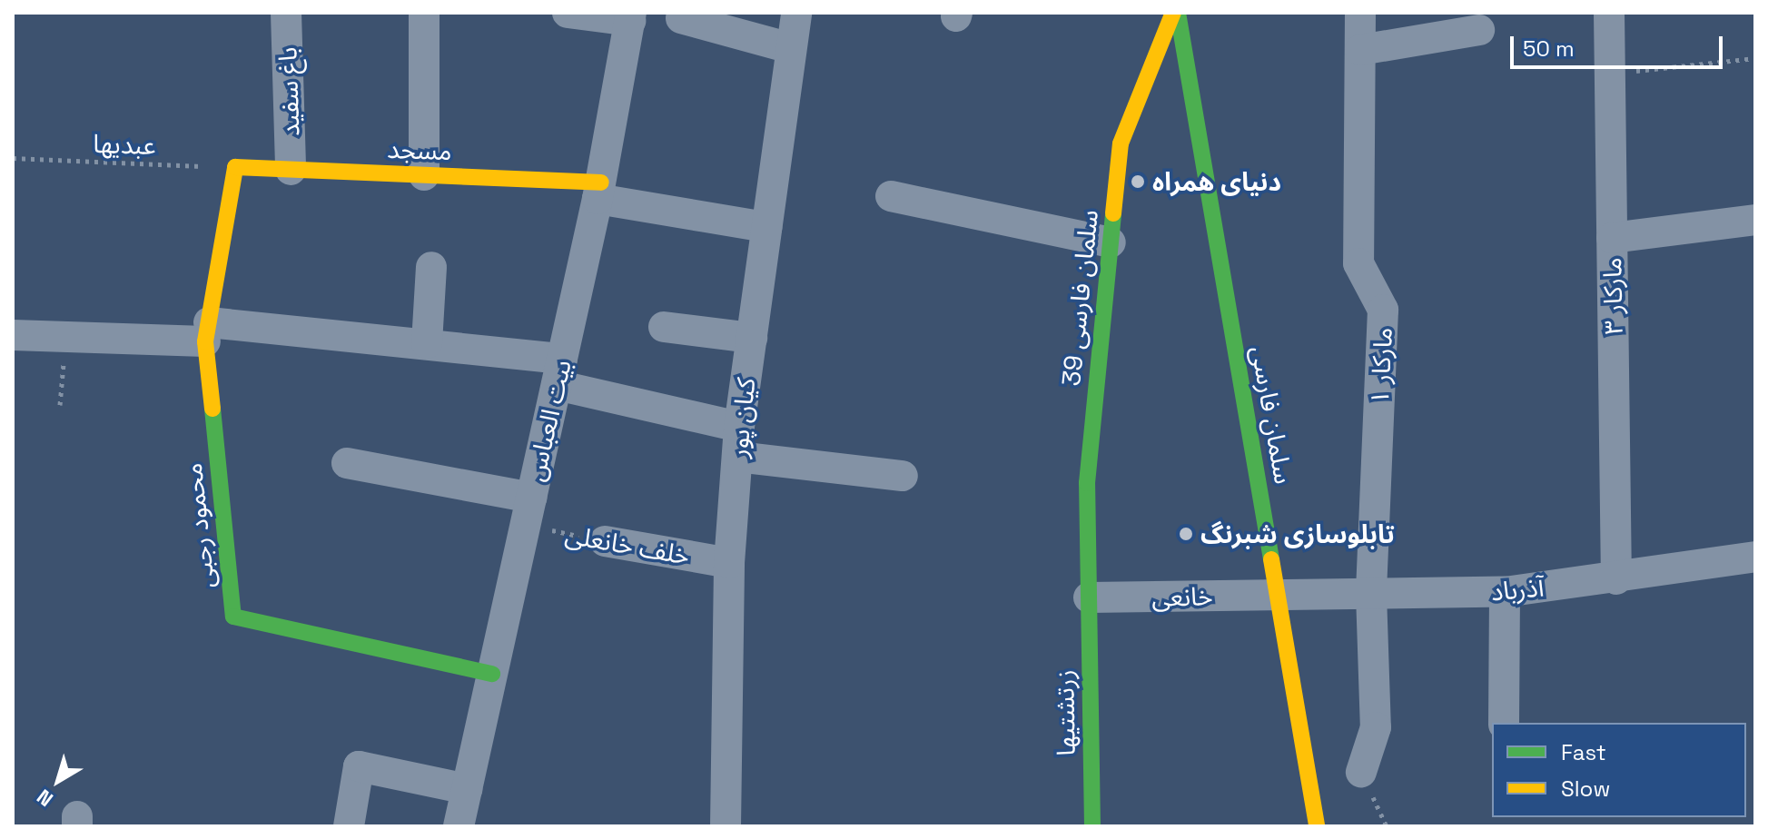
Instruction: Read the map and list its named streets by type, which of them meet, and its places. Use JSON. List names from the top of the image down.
{
  "streets": {
    "street": [
      "باغ سفید",
      "مسجد",
      "مارکار ۳",
      "سلمان فارسی 39",
      "مارکار ۱",
      "سلمان فارسی",
      "کیان پور",
      "بیت العباس",
      "محمود رجبی",
      "خلف خانعلی",
      "آذرباد",
      "خانعی",
      "زرتشتیها"
    ],
    "path": ["عبدیها"]
  },
  "crossings": [
    ["باغ سفید", "مسجد"],
    ["عبدیها", "مسجد"],
    ["عبدیها", "محمود رجبی"],
    ["مسجد", "بیت العباس"],
    ["مسجد", "محمود رجبی"],
    ["مارکار ۳", "آذرباد"],
    ["سلمان فارسی 39", "سلمان فارسی"],
    ["سلمان فارسی 39", "خانعی"],
    ["سلمان فارسی 39", "زرتشتیها"],
    ["مارکار ۱", "آذرباد"],
    ["سلمان فارسی", "آذرباد"],
    ["سلمان فارسی", "خانعی"],
    ["کیان پور", "خلف خانعلی"],
    ["بیت العباس", "محمود رجبی"],
    ["بیت العباس", "خلف خانعلی"],
    ["آذرباد", "خانعی"],
    ["خانعی", "زرتشتیها"]
  ],
  "places": ["دنیای همراه", "تابلوسازی شبرنگ"],
  "legend": ["Fast", "Slow"],
  "scale_bar": "50 m",
  "north": "bottom left"
}
